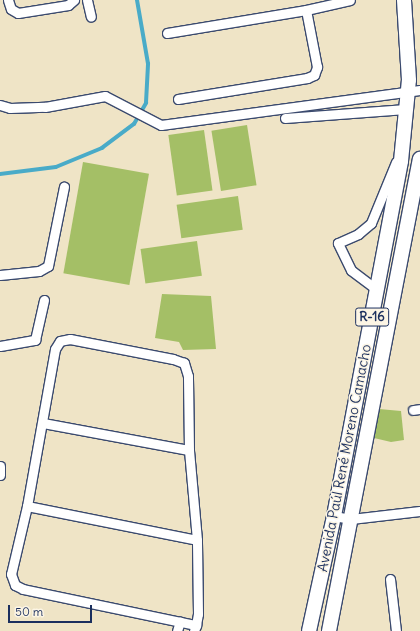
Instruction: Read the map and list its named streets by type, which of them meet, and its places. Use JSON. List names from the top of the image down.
{
  "streets": {
    "main road": ["R-16", "Avenida Paúl René Moreno Camacho"]
  },
  "scale_bar": "50 m"
}
